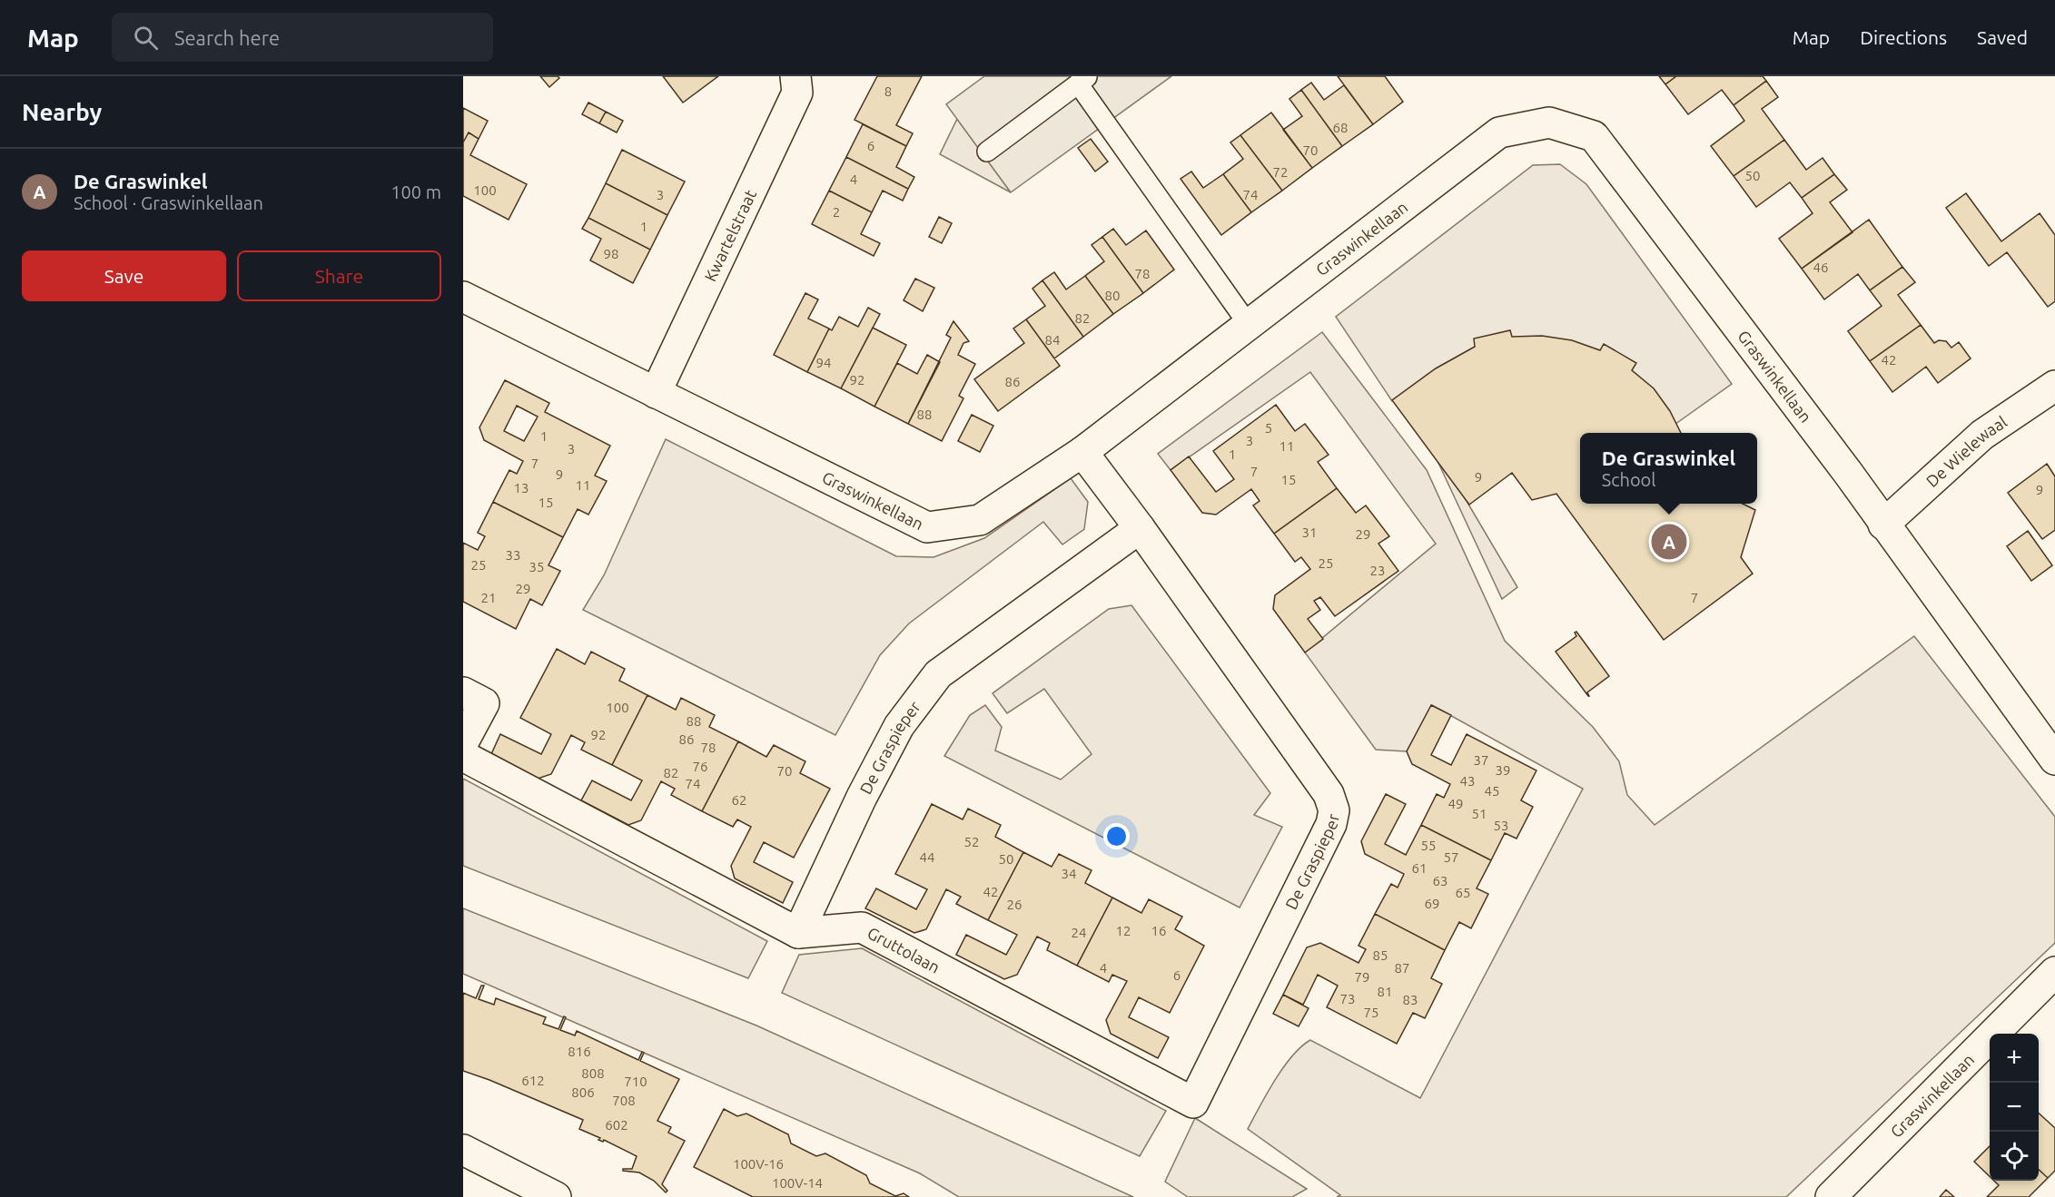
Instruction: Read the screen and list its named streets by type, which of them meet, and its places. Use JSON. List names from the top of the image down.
{
  "streets": {
    "street": [
      "Kwartelstraat",
      "Graswinkellaan",
      "De Wielewaal",
      "De Graspieper",
      "Gruttolaan"
    ]
  },
  "crossings": [
    ["Kwartelstraat", "Graswinkellaan"],
    ["Graswinkellaan", "De Wielewaal"],
    ["Graswinkellaan", "De Graspieper"],
    ["De Graspieper", "Gruttolaan"]
  ],
  "house_numbers": [
    "8",
    "68",
    "6",
    "70",
    "72",
    "50",
    "4",
    "100",
    "3",
    "74",
    "2",
    "1",
    "98",
    "46",
    "78",
    "80",
    "82",
    "84",
    "42",
    "94",
    "92",
    "86",
    "88",
    "5",
    "1",
    "3",
    "11",
    "3",
    "1",
    "7",
    "7",
    "9",
    "9",
    "15",
    "11",
    "13",
    "9",
    "15",
    "31",
    "29",
    "33",
    "25",
    "25",
    "35",
    "23",
    "29",
    "21",
    "7",
    "100",
    "88",
    "92",
    "86",
    "78",
    "37",
    "76",
    "39",
    "70",
    "82",
    "43",
    "74",
    "45",
    "62",
    "49",
    "51",
    "53",
    "52",
    "55",
    "44",
    "57",
    "50",
    "61",
    "34",
    "63",
    "42",
    "65",
    "69",
    "26",
    "12",
    "16",
    "24",
    "85",
    "4",
    "87",
    "6",
    "79",
    "81",
    "73",
    "83",
    "75",
    "816",
    "808",
    "612",
    "710",
    "806",
    "708",
    "602",
    "100V-16",
    "100V-14"
  ],
  "page": {
    "header": "Map",
    "search": "Search here",
    "nav": ["Map", "Directions", "Saved"],
    "heading": "Nearby",
    "list": [
      {
        "mark": "A",
        "name": "De Graswinkel",
        "note": "School · Graswinkellaan",
        "value": "100 m"
      }
    ],
    "buttons": ["Save", "Share"],
    "popup": ["De Graswinkel", "School"],
    "pins": "A",
    "map_buttons": ["+", "−"]
  }
}
